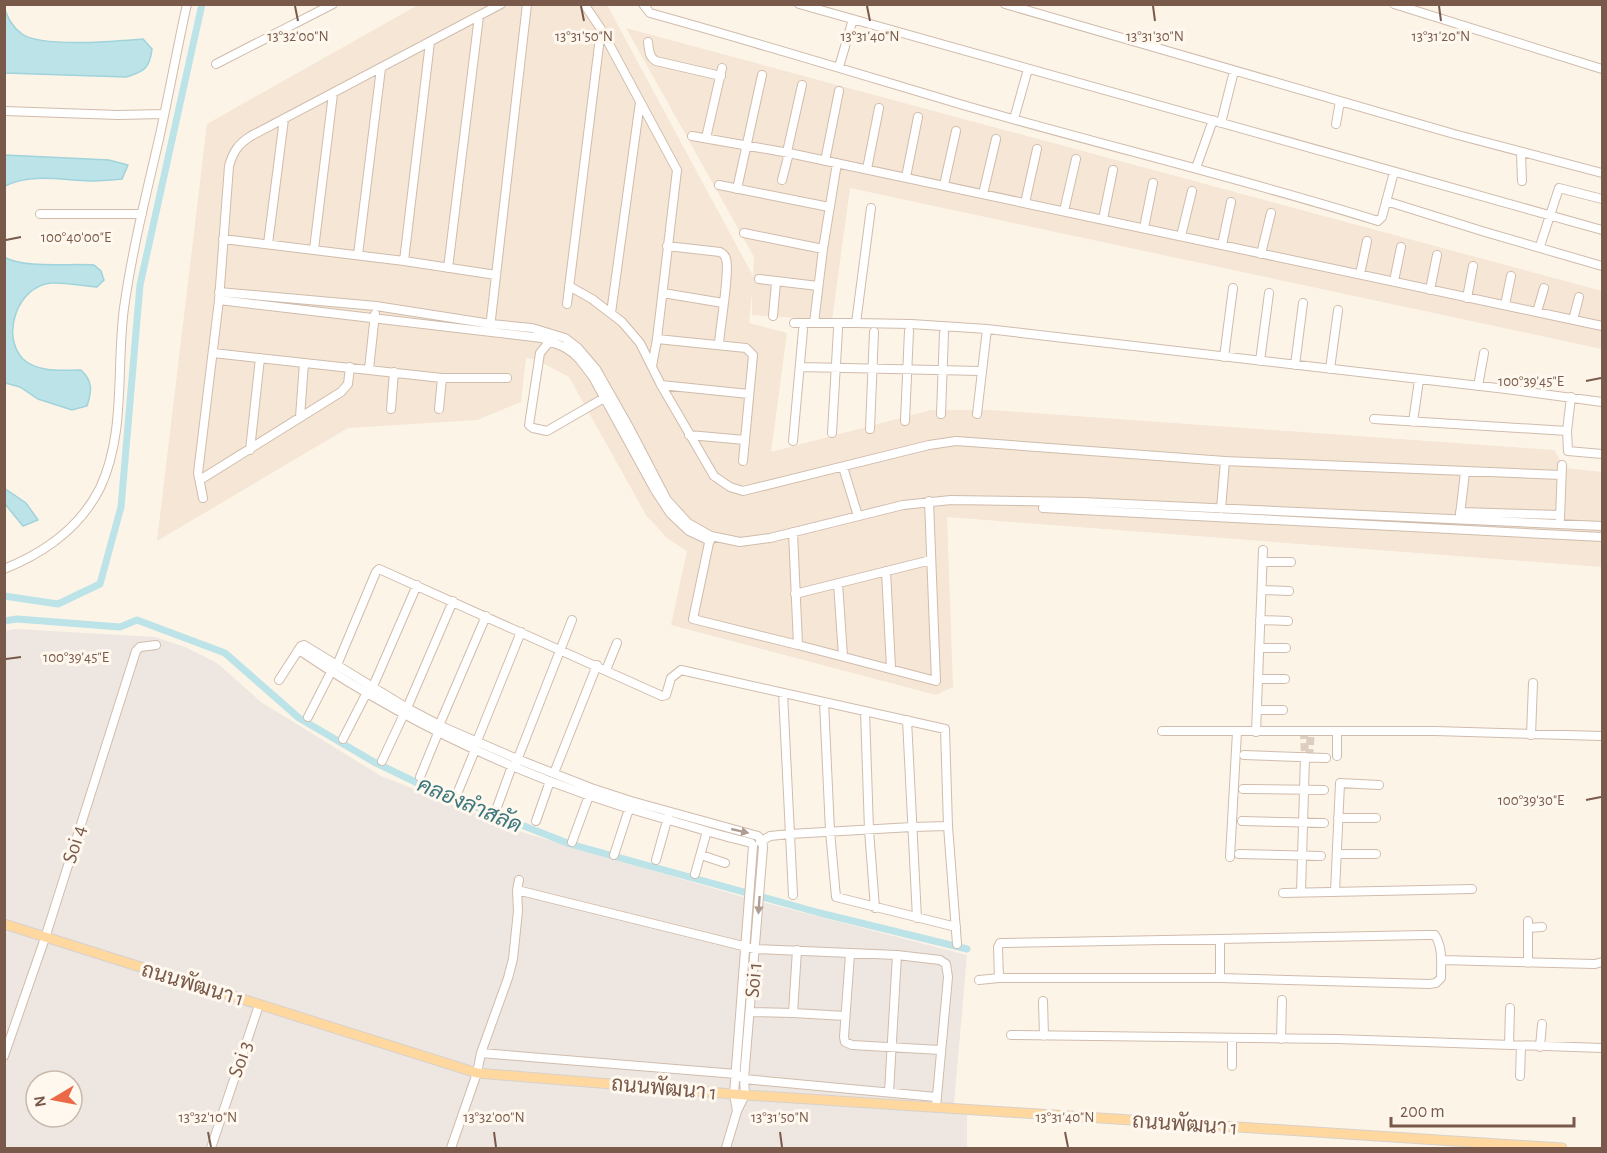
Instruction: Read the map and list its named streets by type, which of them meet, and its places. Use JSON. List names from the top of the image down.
{
  "streets": {
    "main road": ["ถนนพัฒนา 1"],
    "street": ["Soi 4", "Soi 1", "Soi 3"]
  },
  "crossings": [
    ["Soi 4", "ถนนพัฒนา 1"],
    ["Soi 1", "ถนนพัฒนา 1"],
    ["ถนนพัฒนา 1", "Soi 3"]
  ],
  "water": ["คลองลำสลัด"],
  "scale_bar": "200 m",
  "north": "left",
  "coordinates": [
    "13°32'00\"N",
    "13°31'50\"N",
    "13°31'40\"N",
    "13°31'30\"N",
    "13°31'20\"N",
    "100°40'00\"E",
    "100°39'45\"E",
    "100°39'30\"E",
    "13°32'10\"N"
  ]
}
